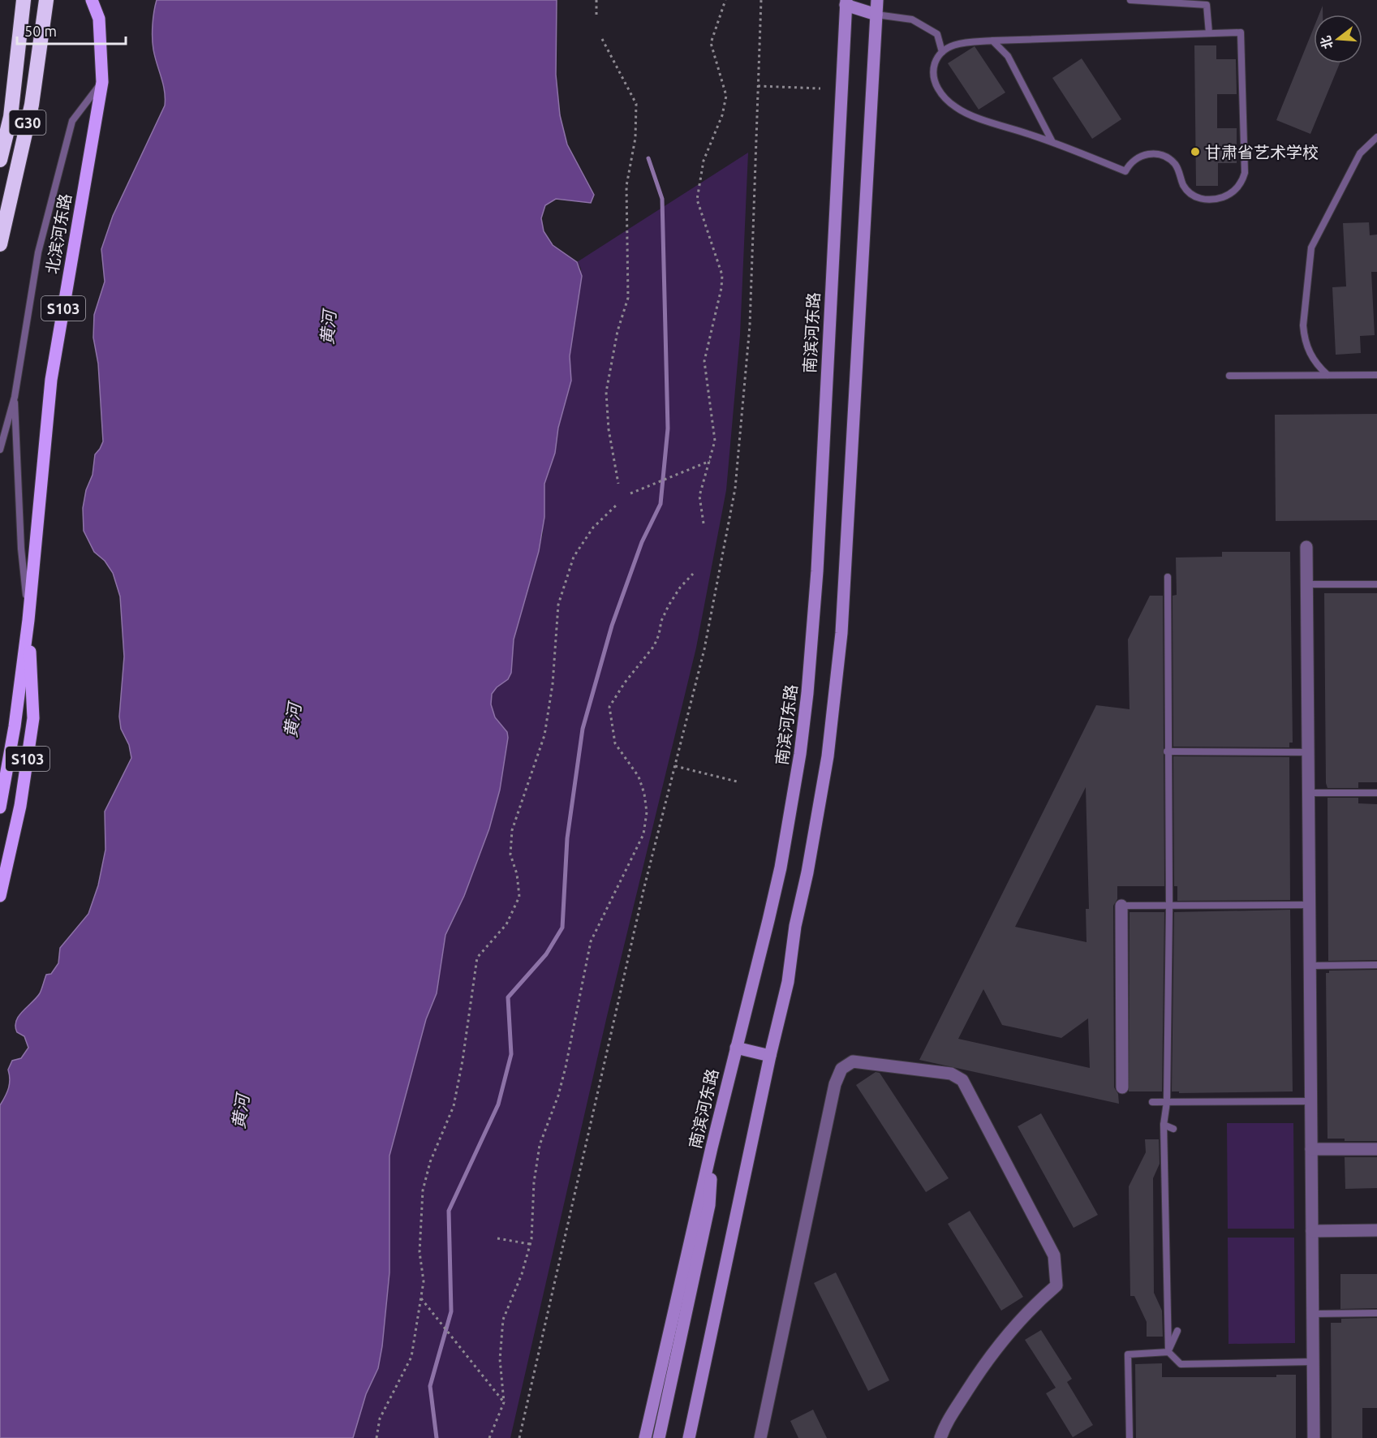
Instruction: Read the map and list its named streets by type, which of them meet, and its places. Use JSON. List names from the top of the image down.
{
  "streets": {
    "highway": ["G30"],
    "main road": ["北滨河东路", "S103", "南滨河东路"]
  },
  "water": ["黄河"],
  "places": ["甘肃省艺术学校"],
  "scale_bar": "50 m",
  "north": "left"
}
